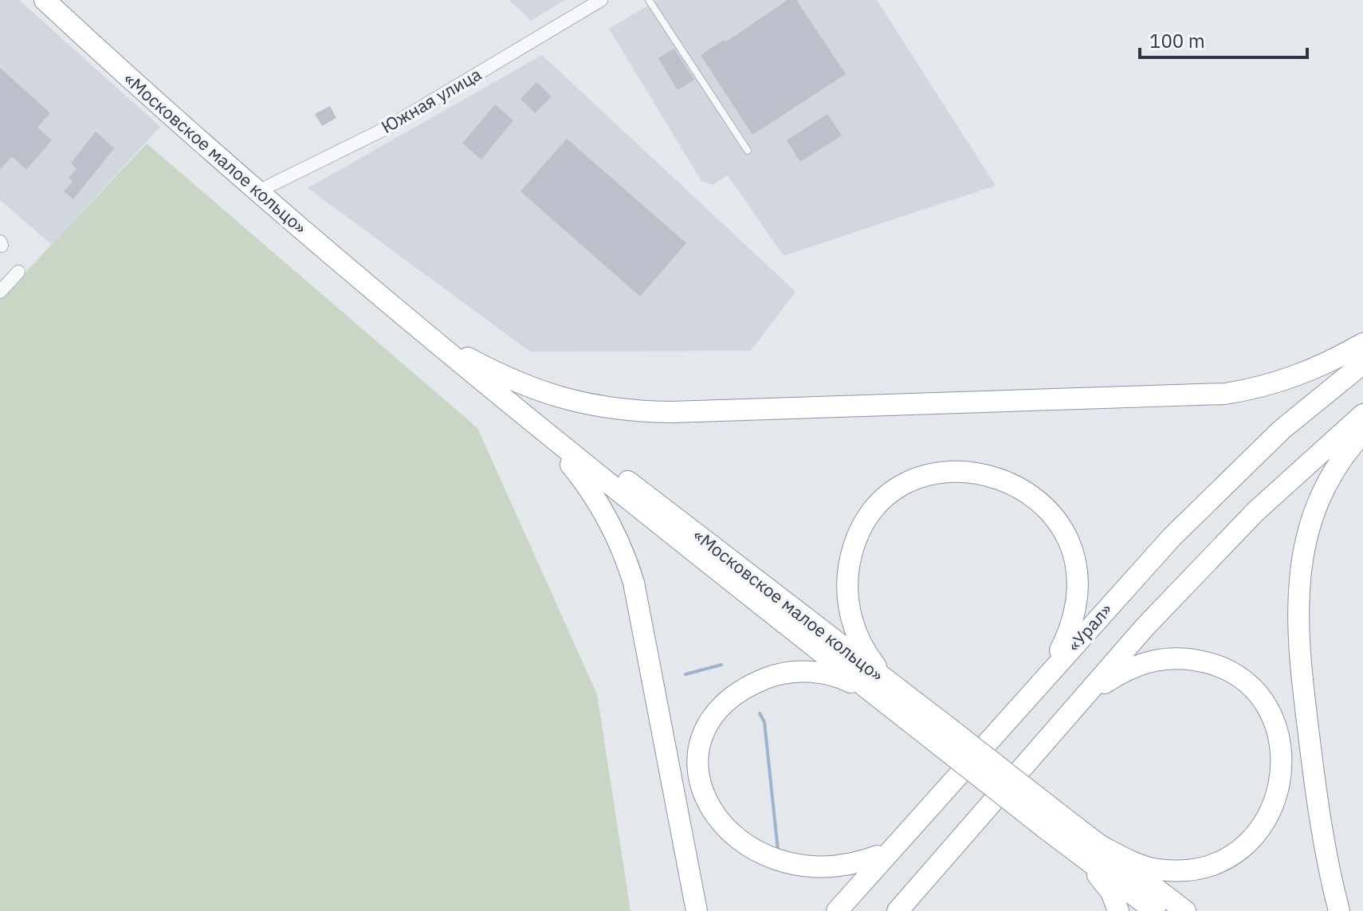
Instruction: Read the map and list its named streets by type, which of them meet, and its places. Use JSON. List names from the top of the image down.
{
  "streets": {
    "highway": ["«Московское малое кольцо»", "«Урал»"],
    "street": ["Южная улица"]
  },
  "crossings": [
    ["Южная улица", "«Московское малое кольцо»"]
  ],
  "scale_bar": "100 m"
}
